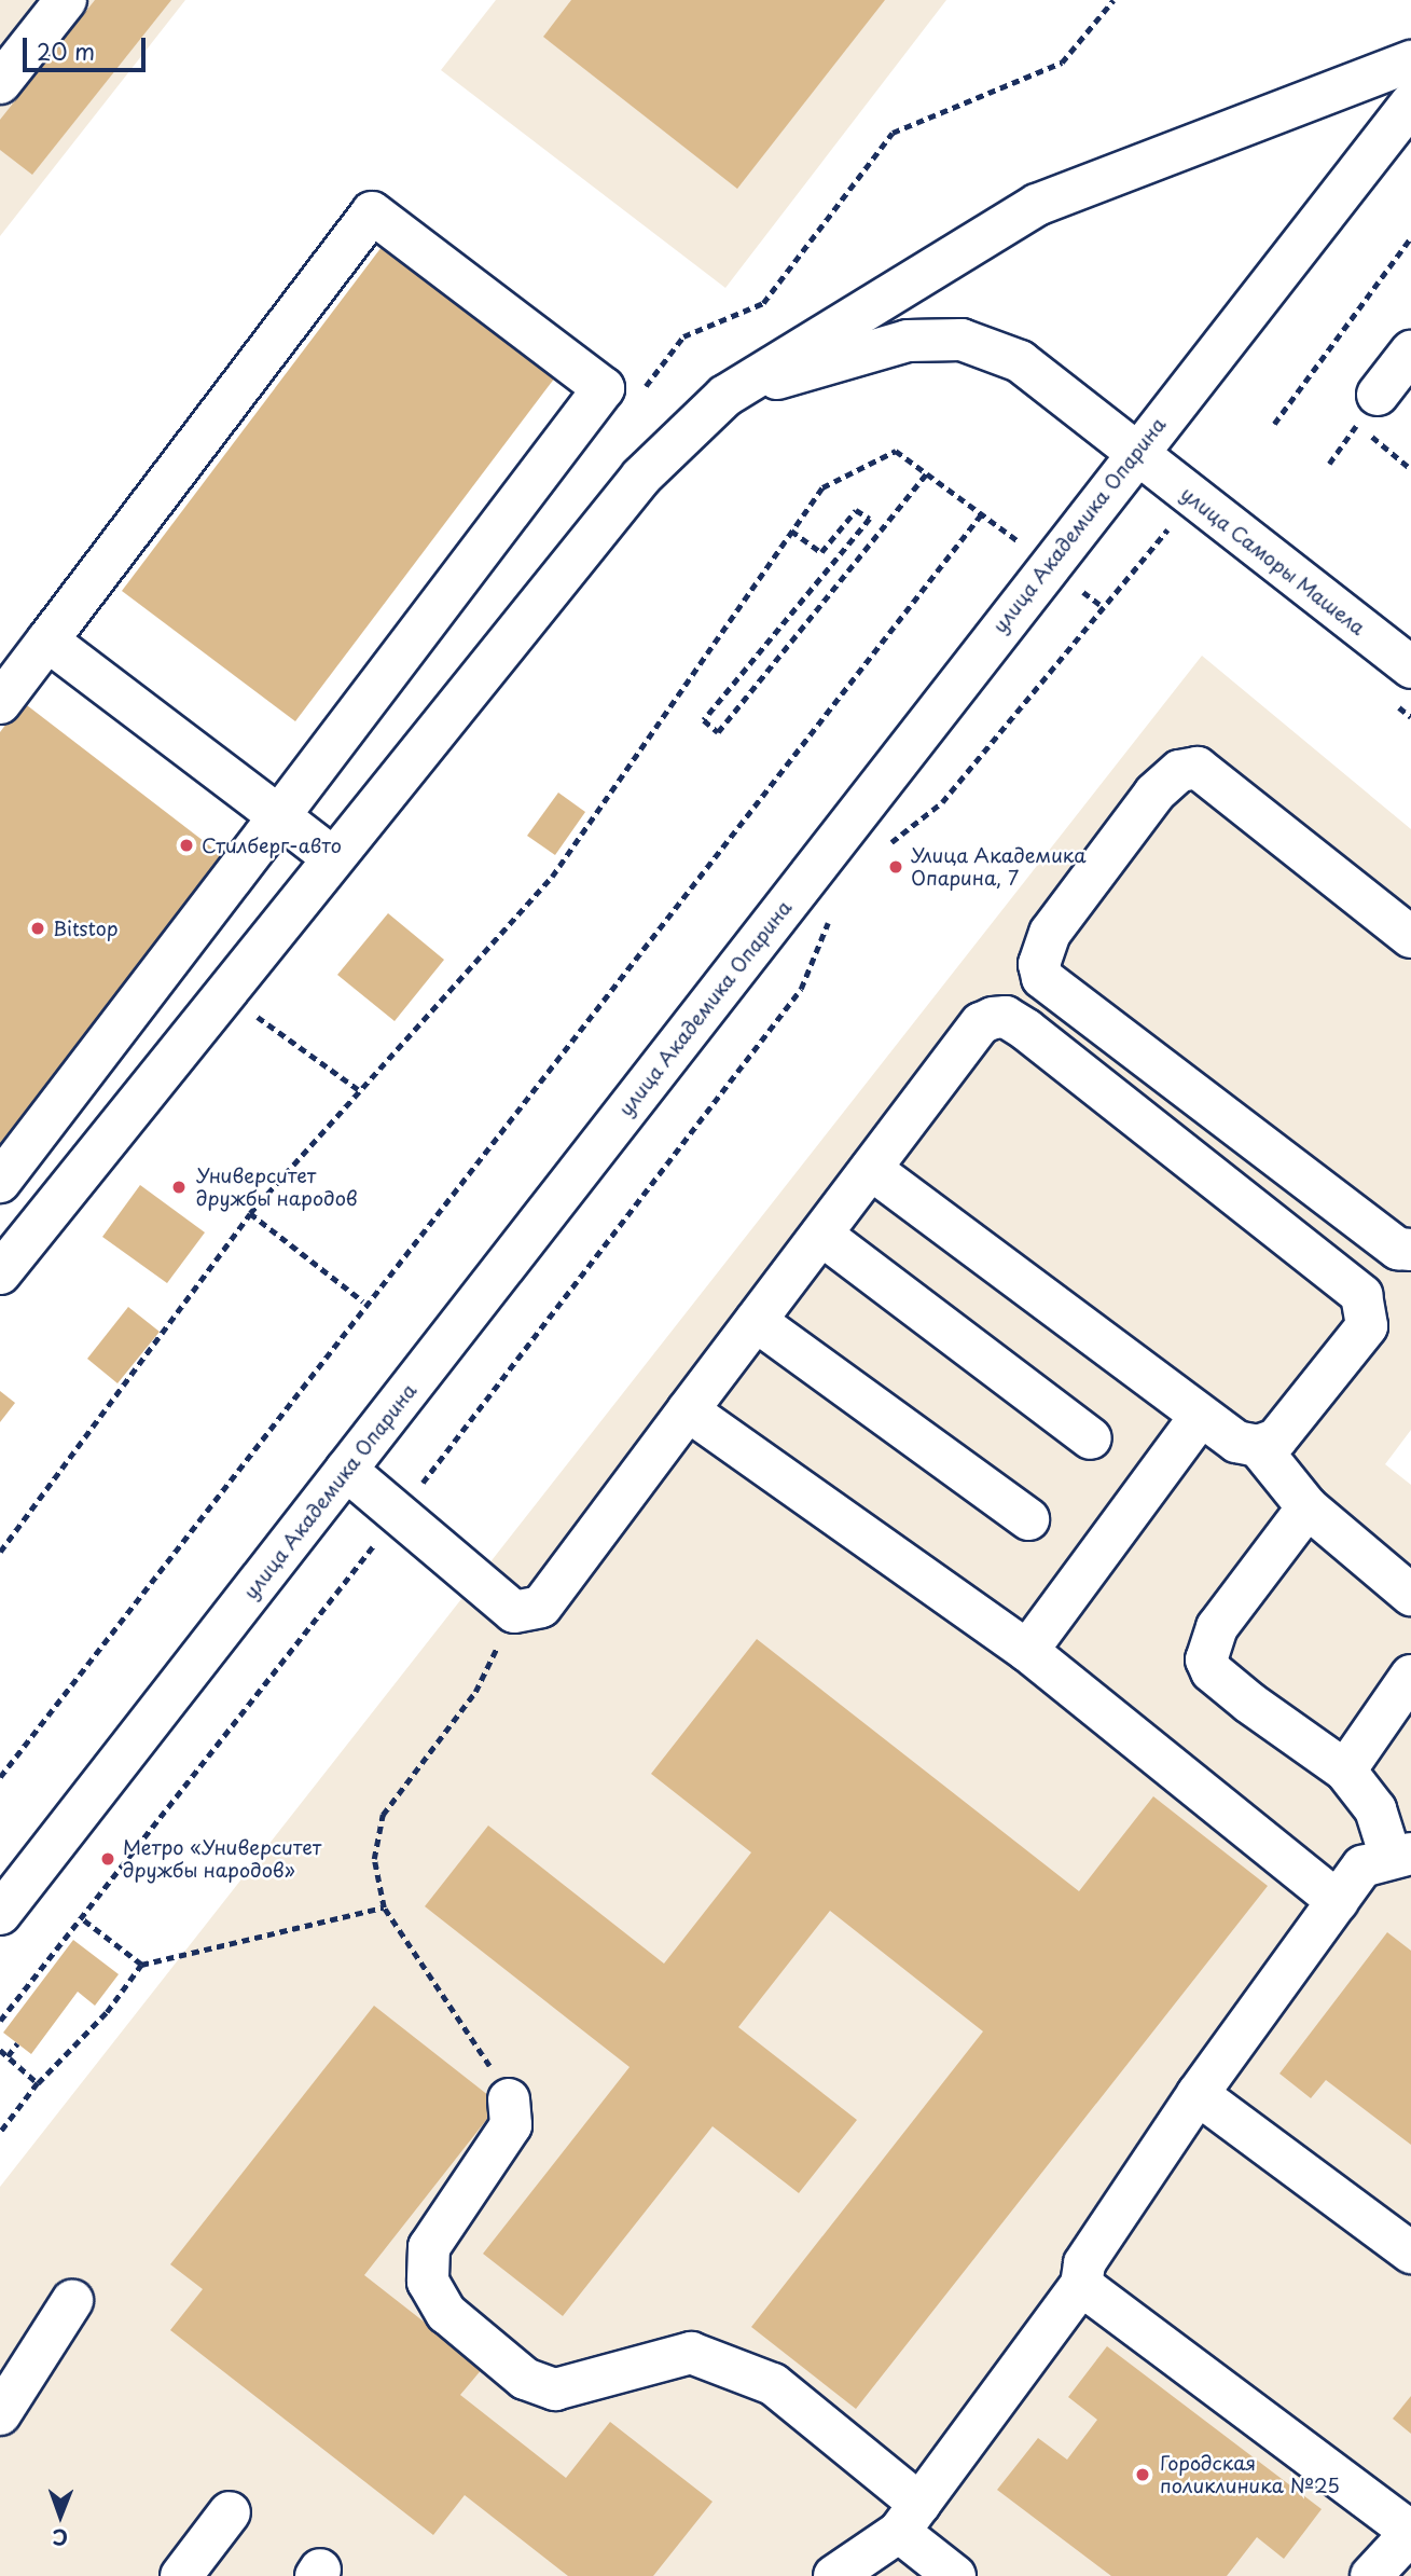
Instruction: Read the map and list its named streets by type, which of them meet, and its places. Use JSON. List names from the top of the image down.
{
  "streets": {
    "street": ["улица Академика Опарина", "улица Саморы Машела"]
  },
  "crossings": [
    ["улица Академика Опарина", "улица Саморы Машела"]
  ],
  "places": [
    "Стилберг-авто",
    "Улица Академика Опарина, 7",
    "Bitstop",
    "Университет дружбы народов",
    "Метро «Университет дружбы народов»",
    "Городская поликлиника №25"
  ],
  "scale_bar": "20 m",
  "north": "bottom"
}
